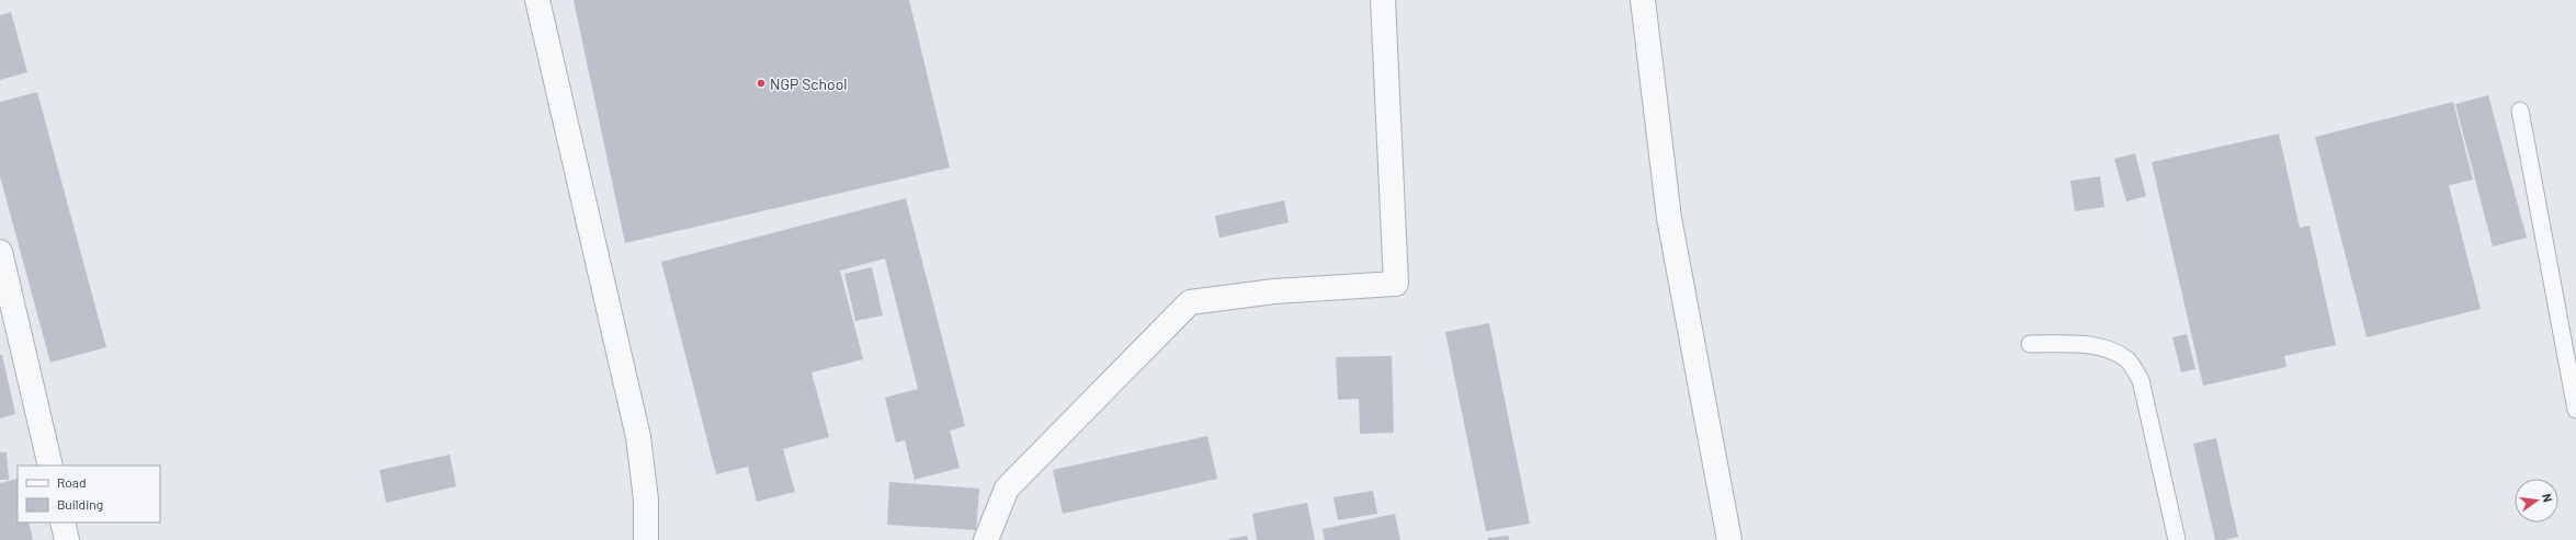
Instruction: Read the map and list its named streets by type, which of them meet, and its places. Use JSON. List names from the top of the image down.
{
  "places": ["NGP School"],
  "legend": ["Road", "Building"],
  "north": "right"
}
